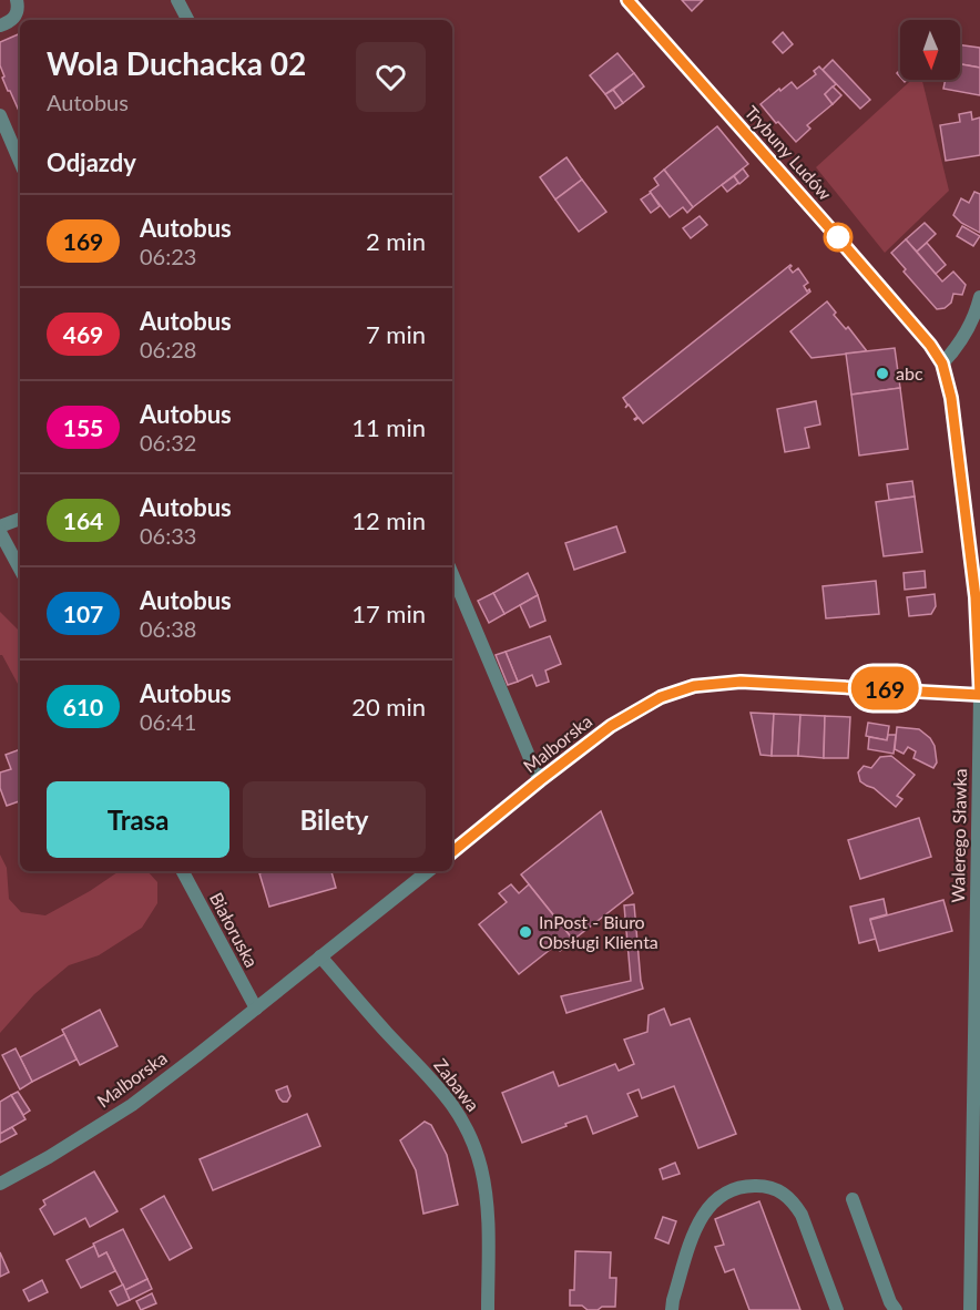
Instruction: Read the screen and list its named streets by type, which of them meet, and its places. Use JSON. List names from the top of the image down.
{
  "streets": {
    "street": [
      "Trybuny Ludów",
      "Malborska",
      "Walerego Sławka",
      "Białoruska",
      "Zabawa"
    ]
  },
  "crossings": [
    ["Trybuny Ludów", "Walerego Sławka"],
    ["Malborska", "Walerego Sławka"],
    ["Malborska", "Białoruska"],
    ["Malborska", "Zabawa"]
  ],
  "places": ["abc", "InPost - Biuro Obsługi Klienta"],
  "lines": ["bus line 169"],
  "north": "bottom",
  "page": {
    "on_map": "169",
    "heading": [
      ["Wola Duchacka 02", "Autobus"],
      "Odjazdy"
    ],
    "list": [
      {
        "mark": "169",
        "name": "Autobus",
        "note": "06:23",
        "value": "2 min"
      },
      {
        "mark": "469",
        "name": "Autobus",
        "note": "06:28",
        "value": "7 min"
      },
      {
        "mark": "155",
        "name": "Autobus",
        "note": "06:32",
        "value": "11 min"
      },
      {
        "mark": "164",
        "name": "Autobus",
        "note": "06:33",
        "value": "12 min"
      },
      {
        "mark": "107",
        "name": "Autobus",
        "note": "06:38",
        "value": "17 min"
      },
      {
        "mark": "610",
        "name": "Autobus",
        "note": "06:41",
        "value": "20 min"
      }
    ],
    "buttons": ["Trasa", "Bilety"]
  }
}
